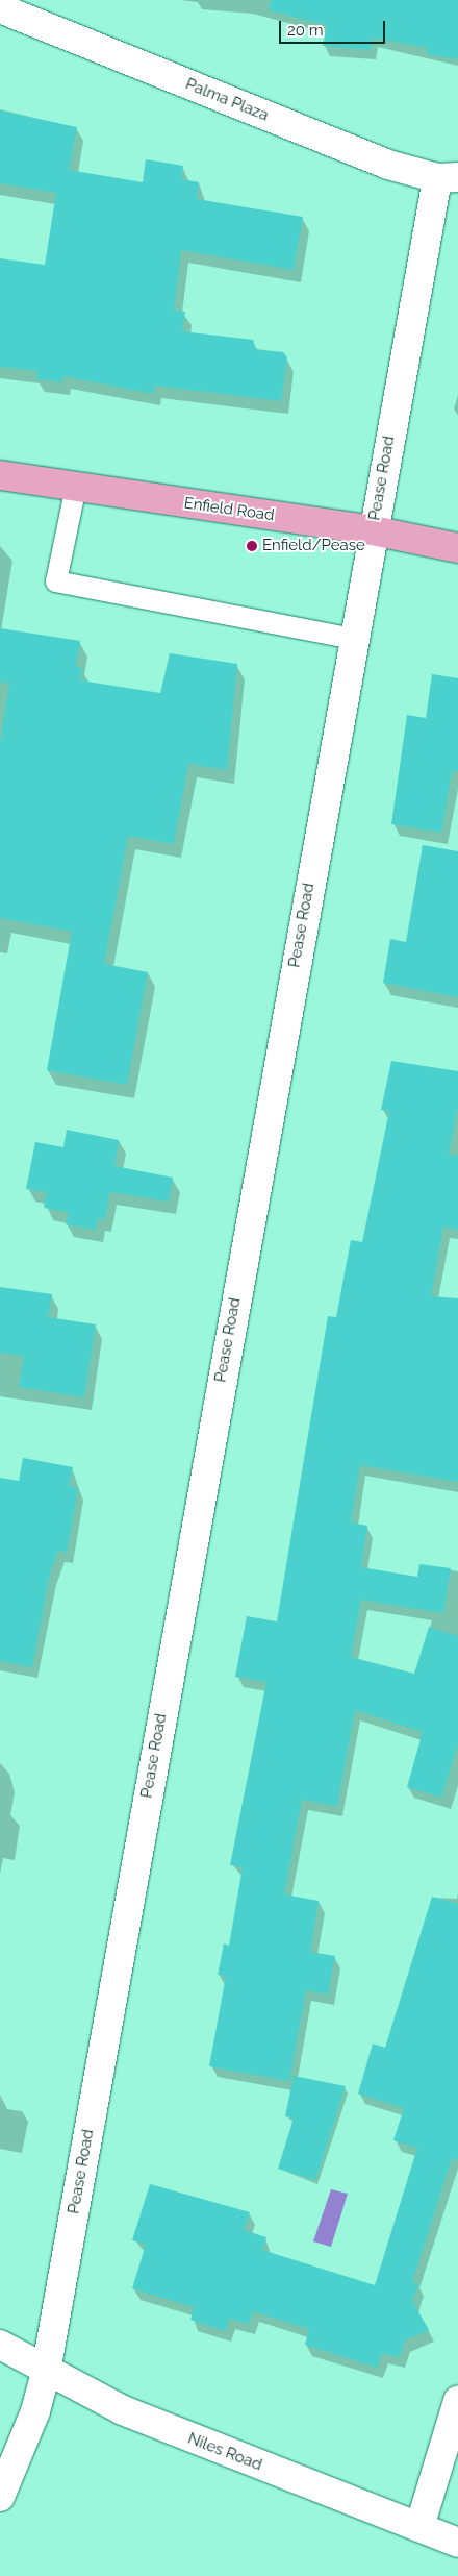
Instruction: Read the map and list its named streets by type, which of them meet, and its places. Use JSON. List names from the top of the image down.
{
  "streets": {
    "main road": ["Enfield Road"],
    "street": ["Palma Plaza", "Pease Road", "Niles Road"]
  },
  "crossings": [
    ["Palma Plaza", "Pease Road"],
    ["Pease Road", "Enfield Road"],
    ["Pease Road", "Niles Road"]
  ],
  "places": ["Enfield/Pease"],
  "scale_bar": "20 m"
}
